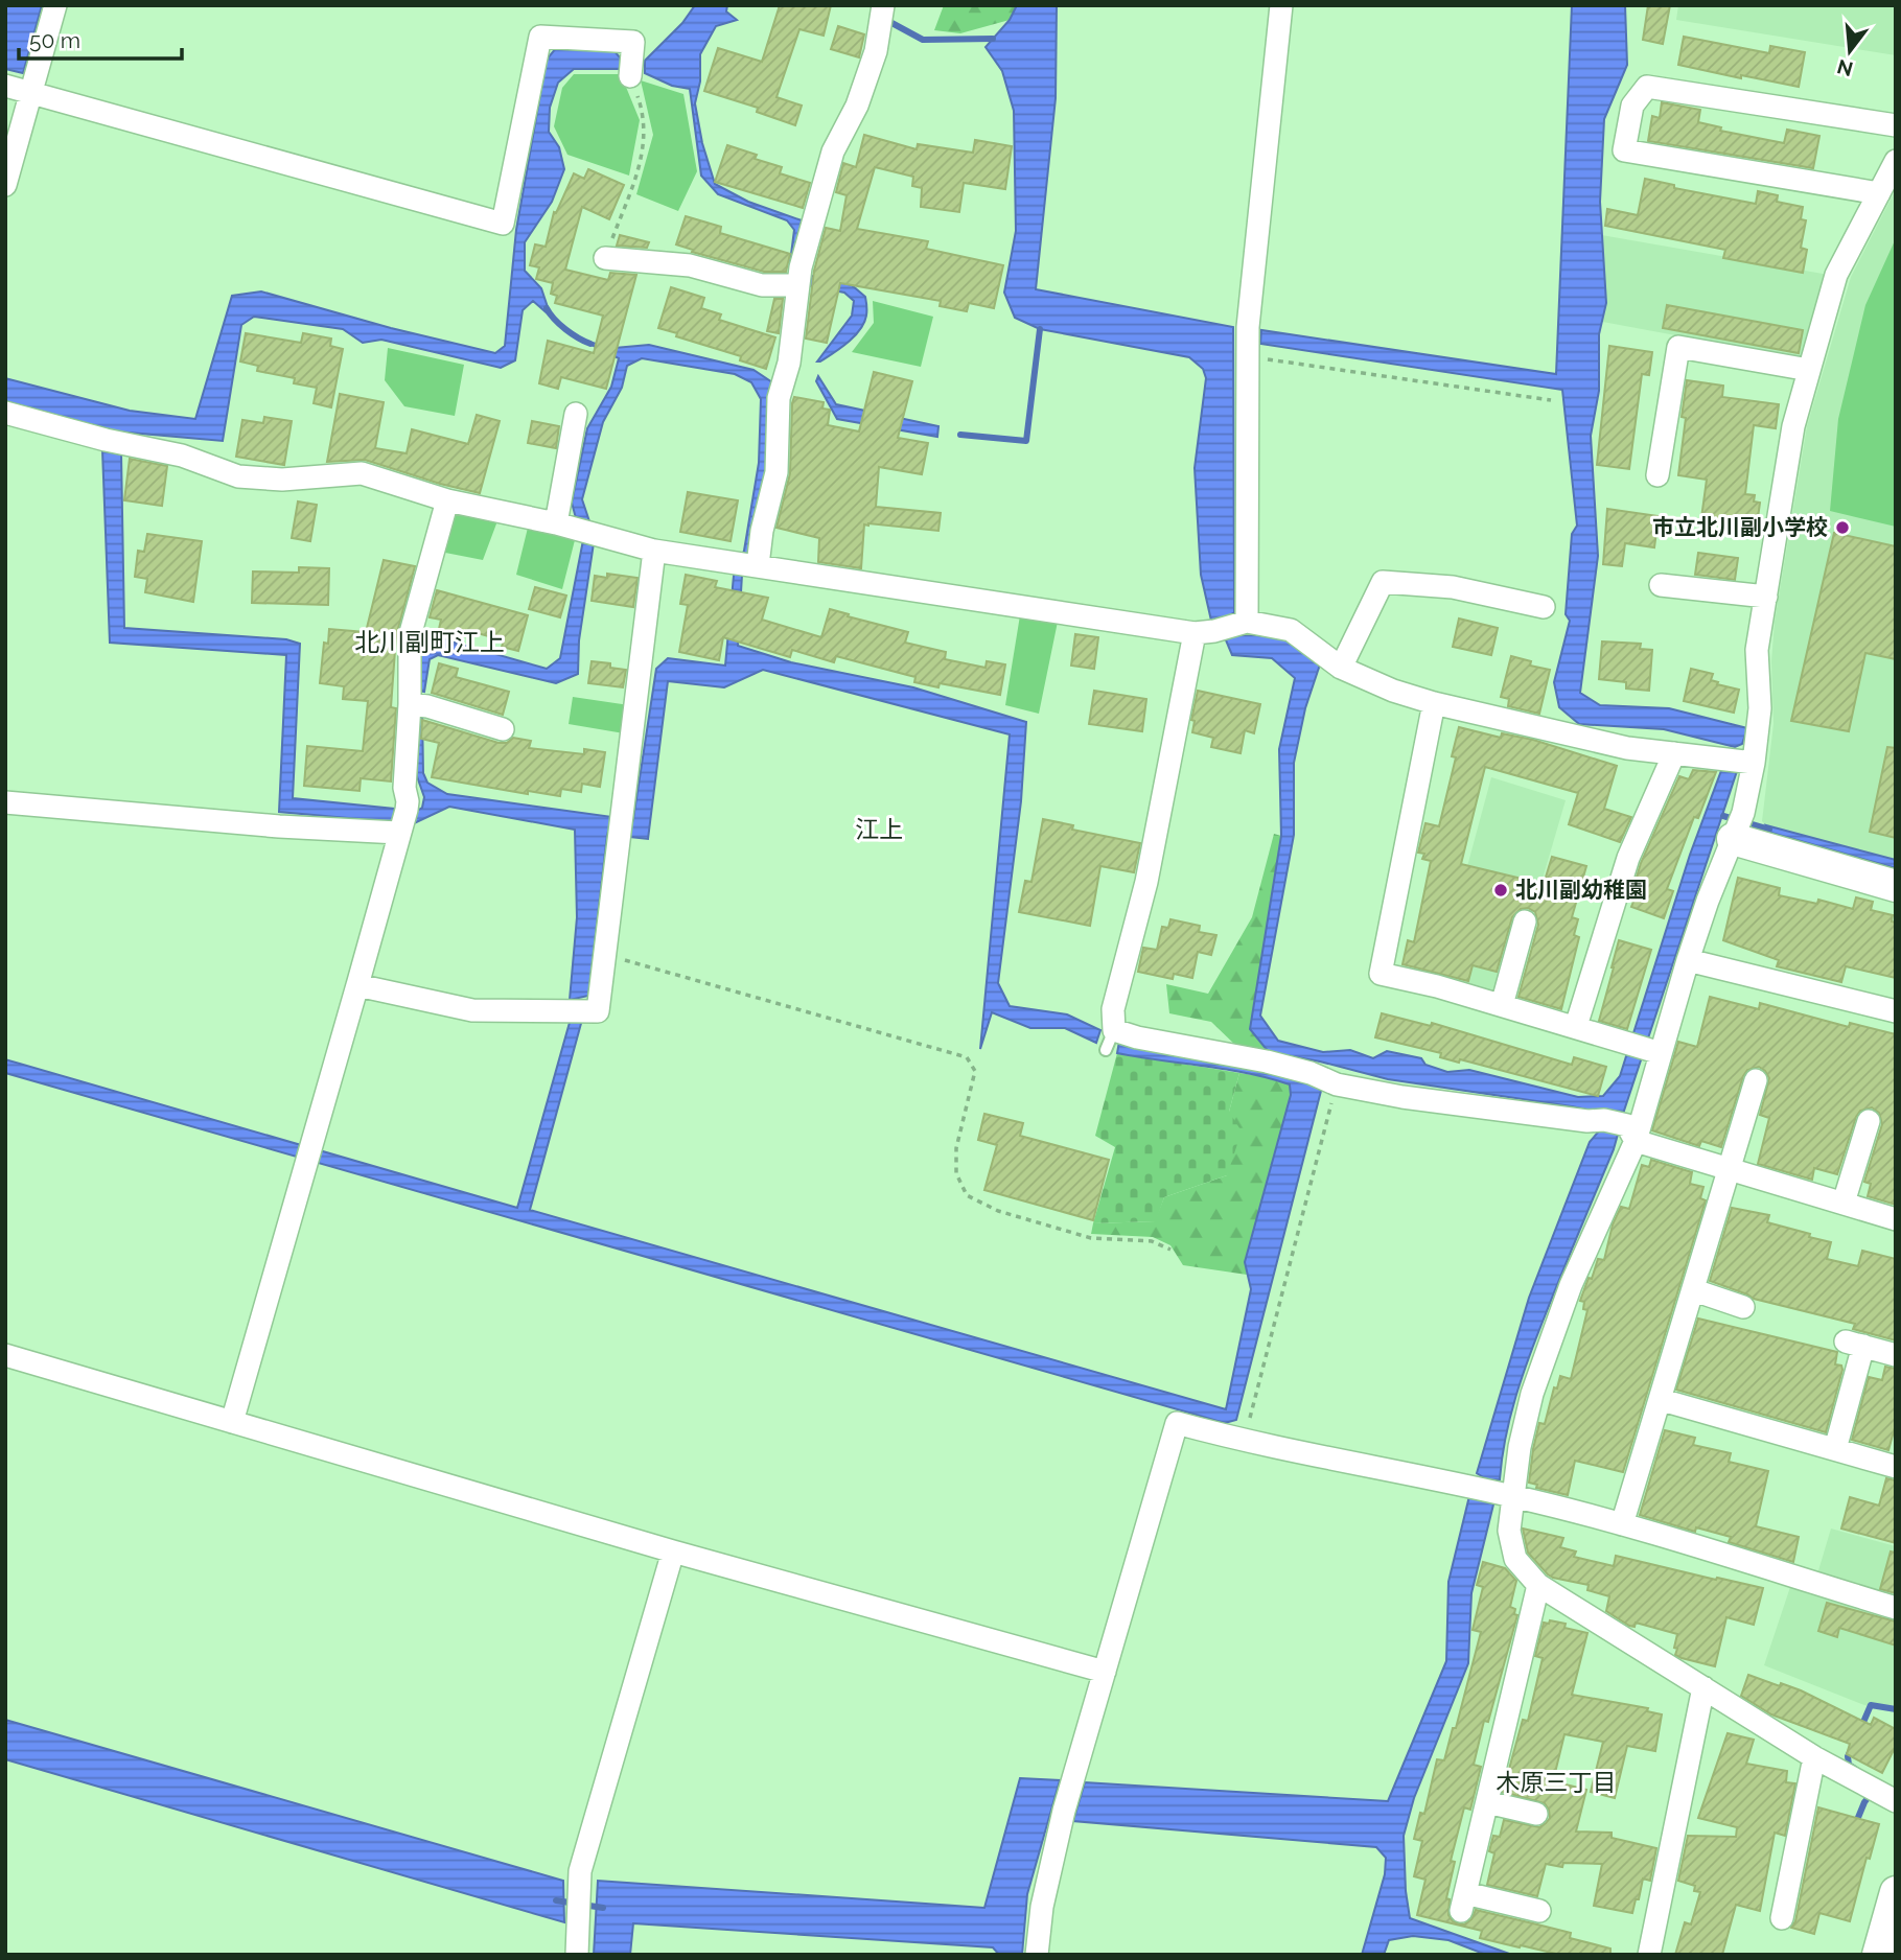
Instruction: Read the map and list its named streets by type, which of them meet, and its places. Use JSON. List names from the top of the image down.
{
  "districts": ["北川副町江上", "江上", "木原三丁目"],
  "places": ["市立北川副小学校", "北川副幼稚園"],
  "scale_bar": "50 m",
  "north": "bottom"
}
